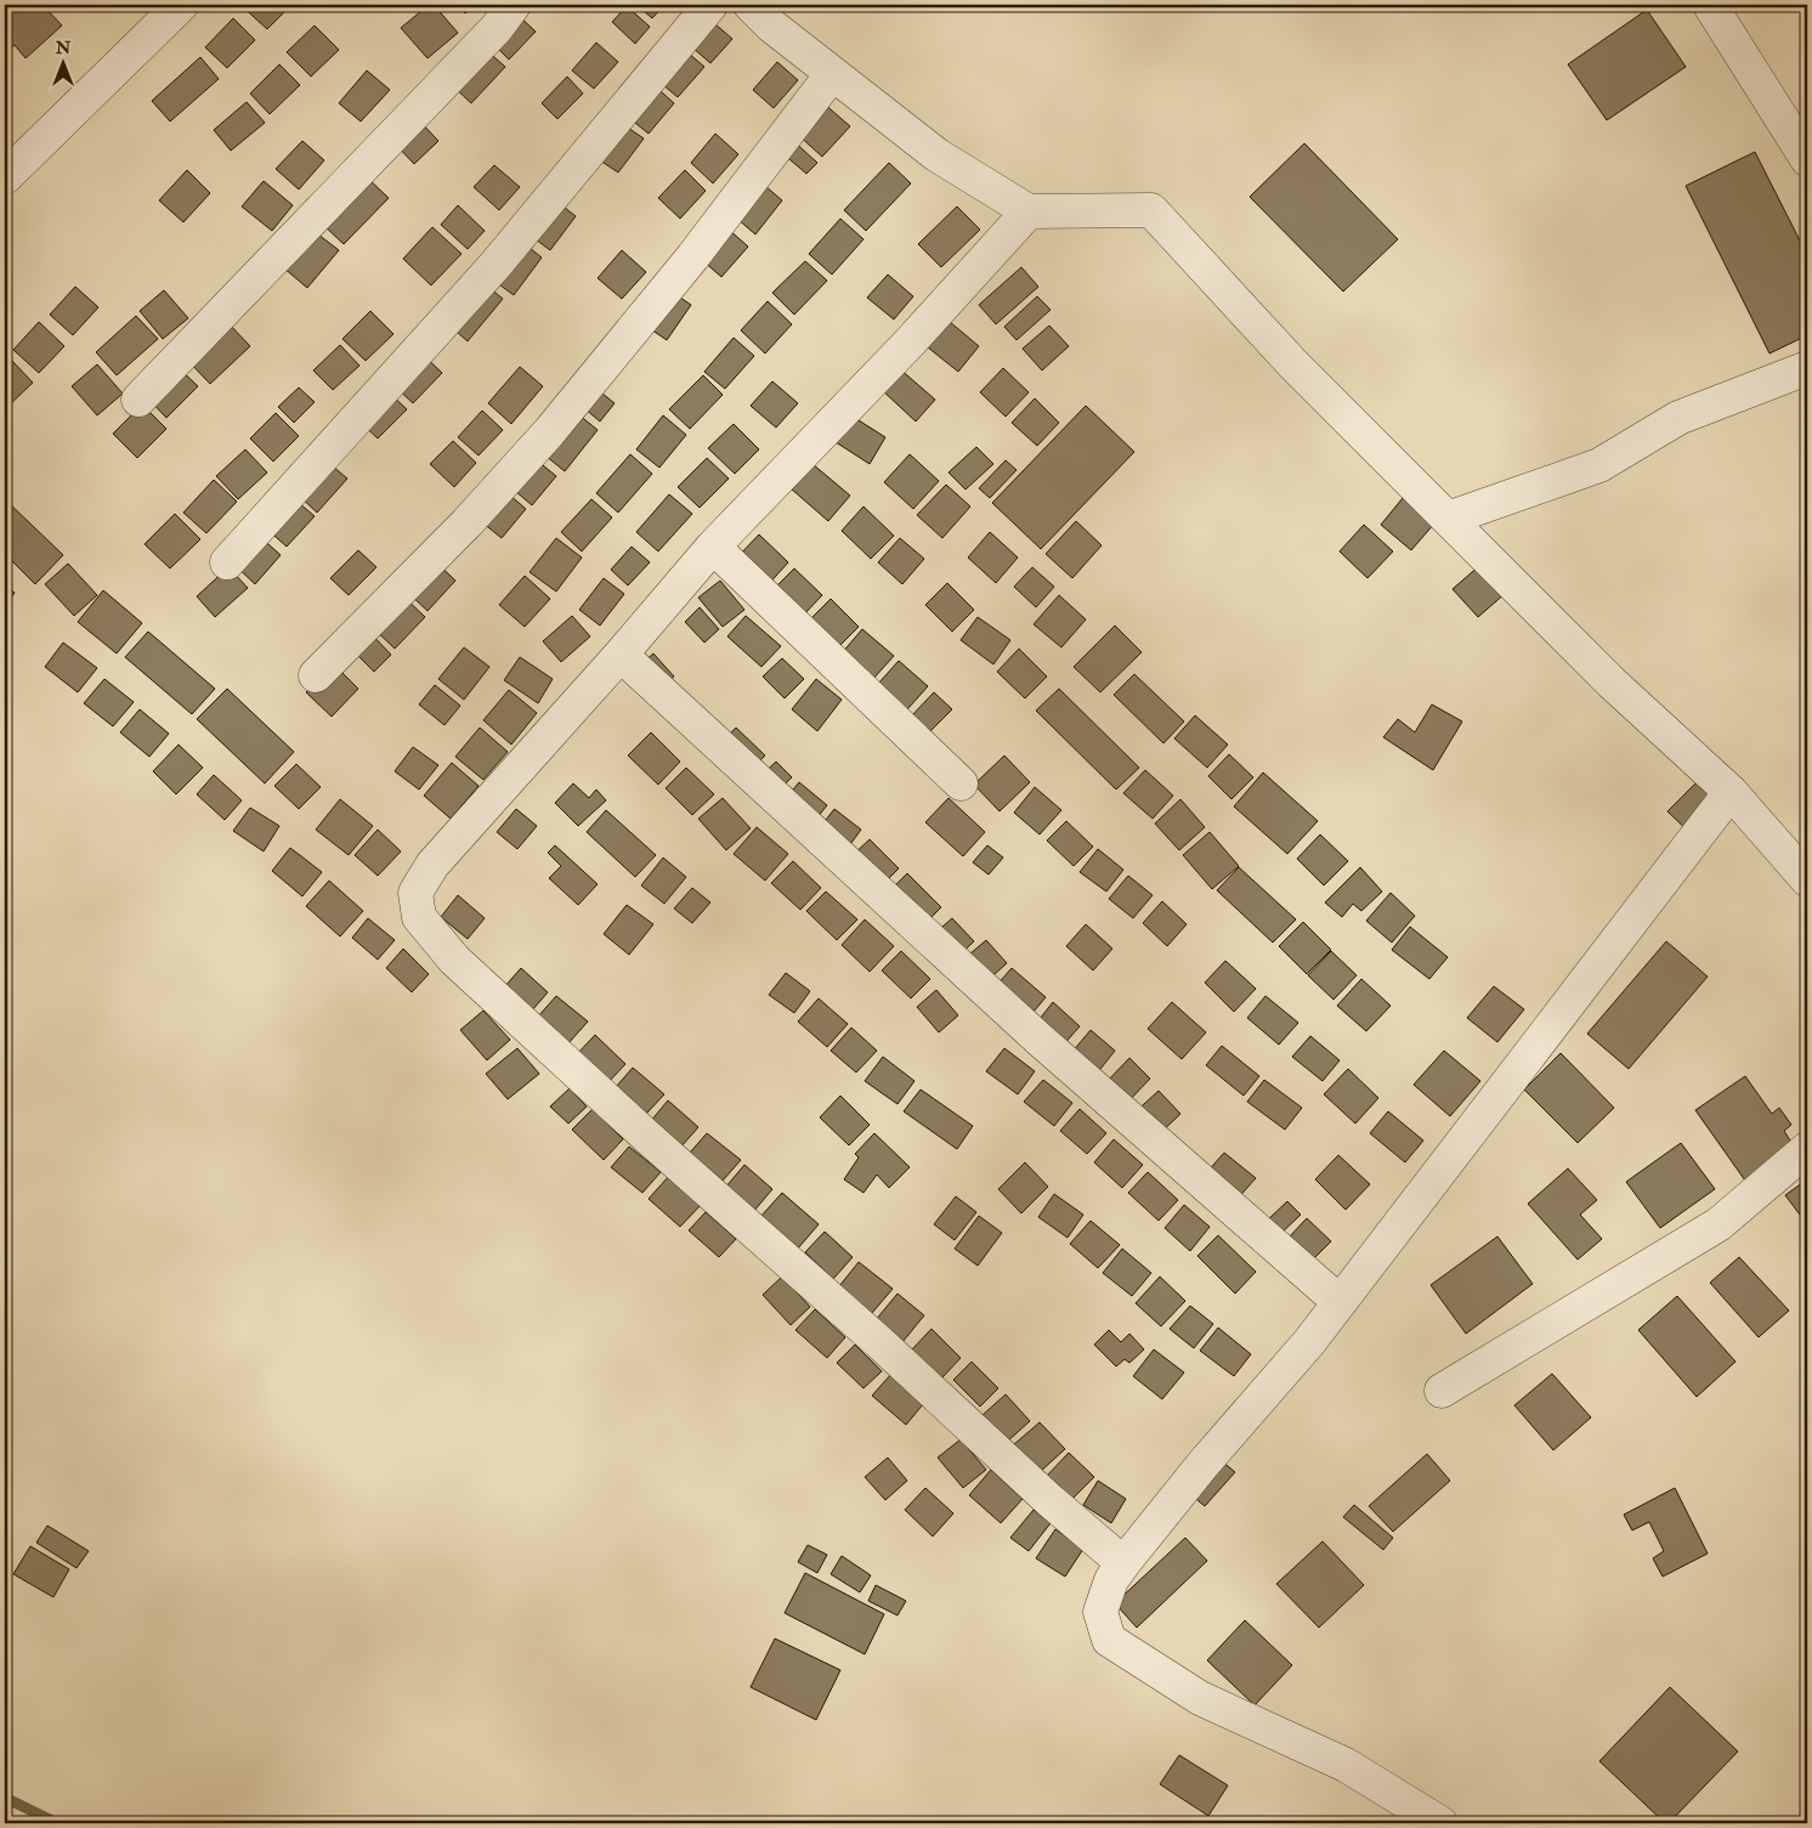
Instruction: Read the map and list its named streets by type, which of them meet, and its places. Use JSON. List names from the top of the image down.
{
  "north": "top"
}
